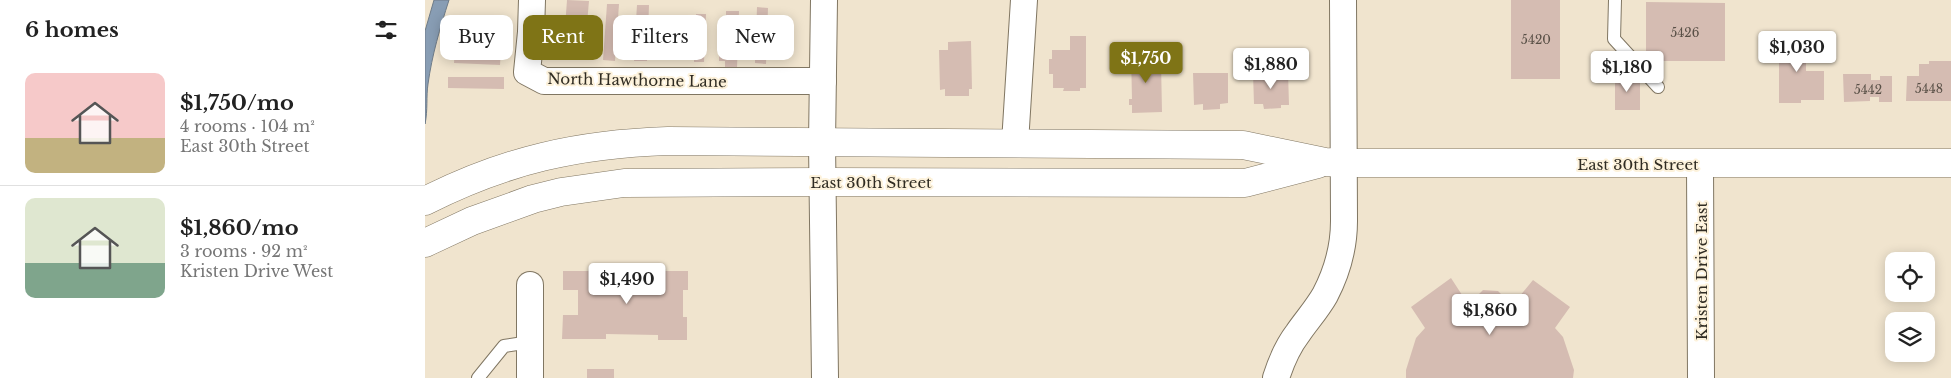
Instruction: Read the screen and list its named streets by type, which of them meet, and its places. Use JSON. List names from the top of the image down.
{
  "streets": {
    "main road": ["East 30th Street"],
    "street": ["North Hawthorne Lane", "Kristen Drive East"]
  },
  "crossings": [
    ["East 30th Street", "Kristen Drive East"]
  ],
  "house_numbers": [
    "5426",
    "5420",
    "5448",
    "5442"
  ],
  "page": {
    "heading": "6 homes",
    "chip": [
      "Buy",
      "Rent",
      "Filters",
      "New"
    ],
    "price": [
      "$1,030",
      "$1,750",
      "$1,880",
      "$1,180",
      "$1,490",
      "$1,860"
    ],
    "list": [
      {
        "name": "$1,750/mo",
        "note": "4 rooms · 104 m² · East 30th Street"
      },
      {
        "name": "$1,860/mo",
        "note": "3 rooms · 92 m² · Kristen Drive West"
      }
    ]
  }
}
